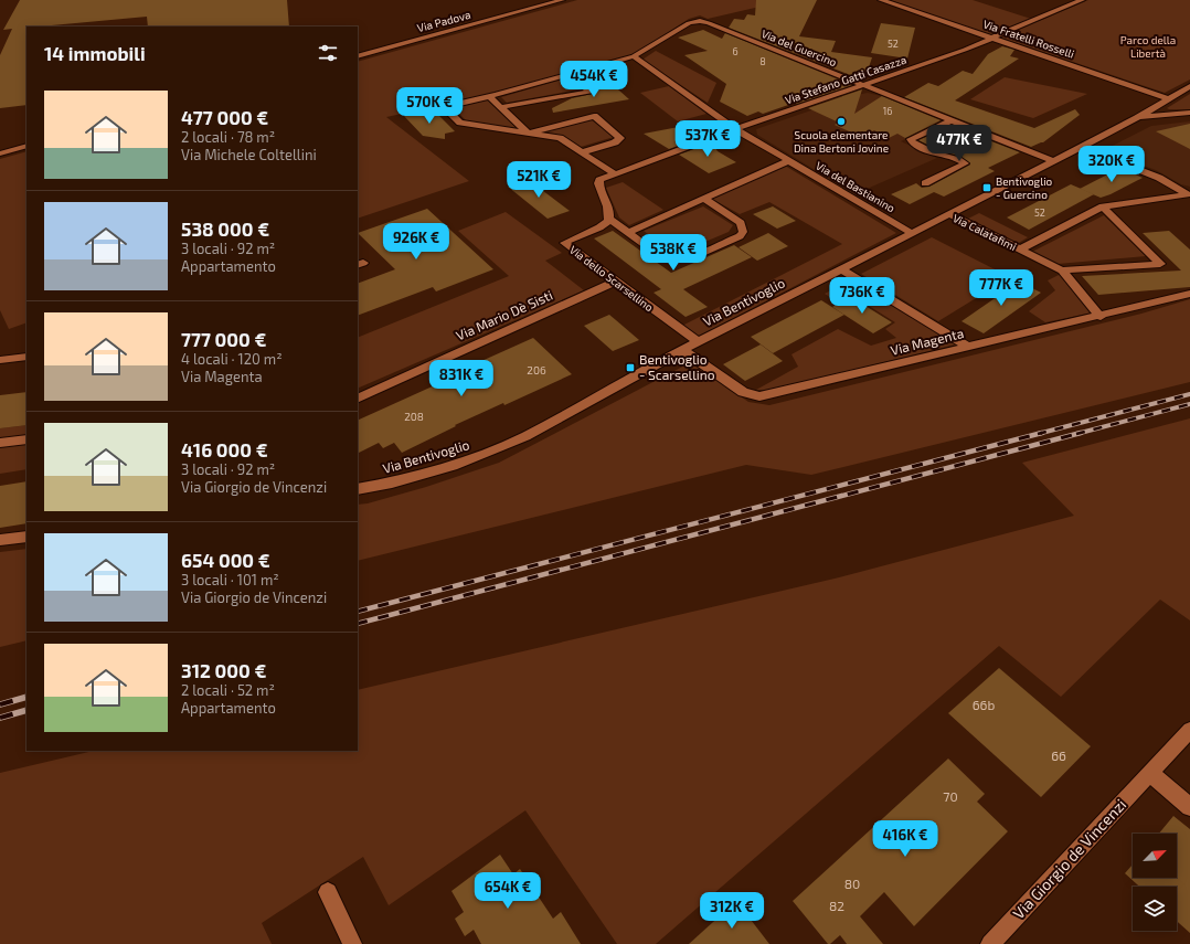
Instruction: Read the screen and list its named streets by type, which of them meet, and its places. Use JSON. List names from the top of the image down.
{
  "streets": {
    "street": [
      "Via Padova",
      "Via Fratelli Rosselli",
      "Via del Guercino",
      "Via Stefano Gatti Casazza",
      "Via del Bastianino",
      "Via Calatafimi",
      "Via dello Scarsellino",
      "Via Bentivoglio",
      "Via Mario Dè Sisti",
      "Via Magenta",
      "Via Giorgio de Vincenzi"
    ]
  },
  "crossings": [
    ["Via Fratelli Rosselli", "Via Stefano Gatti Casazza"],
    ["Via Fratelli Rosselli", "Via Bentivoglio"],
    ["Via del Guercino", "Via Stefano Gatti Casazza"],
    ["Via del Guercino", "Via del Bastianino"],
    ["Via del Guercino", "Via Bentivoglio"],
    ["Via Stefano Gatti Casazza", "Via del Bastianino"],
    ["Via del Bastianino", "Via Bentivoglio"],
    ["Via Calatafimi", "Via Bentivoglio"],
    ["Via Calatafimi", "Via Magenta"],
    ["Via dello Scarsellino", "Via Bentivoglio"],
    ["Via dello Scarsellino", "Via Mario Dè Sisti"],
    ["Via Bentivoglio", "Via Magenta"]
  ],
  "parks": ["Parco della Libertà"],
  "places": {
    "other": ["Scuola elementare Dina Bertoni Jovine"],
    "transit": ["Bentivoglio - Guercino", "Bentivoglio - Scarsellino"]
  },
  "house_numbers": [
    "52",
    "6",
    "8",
    "16",
    "52",
    "206",
    "208",
    "66b",
    "66",
    "70",
    "80",
    "82"
  ],
  "north": "top right",
  "page": {
    "heading": "14 immobili",
    "price": [
      "454K €",
      "570K €",
      "537K €",
      "477K €",
      "320K €",
      "521K €",
      "926K €",
      "538K €",
      "777K €",
      "736K €",
      "831K €",
      "416K €",
      "654K €",
      "312K €"
    ],
    "list": [
      {
        "name": "477 000 €",
        "note": "2 locali · 78 m² · Via Michele Coltellini"
      },
      {
        "name": "538 000 €",
        "note": "3 locali · 92 m² · Appartamento"
      },
      {
        "name": "777 000 €",
        "note": "4 locali · 120 m² · Via Magenta"
      },
      {
        "name": "416 000 €",
        "note": "3 locali · 92 m² · Via Giorgio de Vincenzi"
      },
      {
        "name": "654 000 €",
        "note": "3 locali · 101 m² · Via Giorgio de Vincenzi"
      },
      {
        "name": "312 000 €",
        "note": "2 locali · 52 m² · Appartamento"
      }
    ]
  }
}
